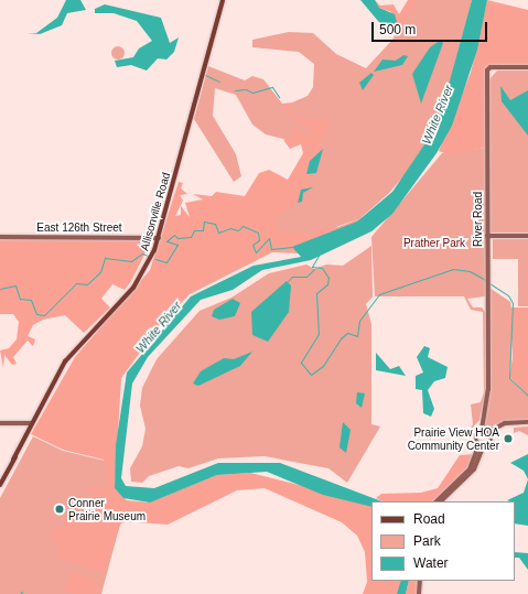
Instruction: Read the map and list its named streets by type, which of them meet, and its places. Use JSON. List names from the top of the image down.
{
  "streets": {
    "main road": ["Allisonville Road"],
    "street": ["River Road", "East 126th Street"]
  },
  "crossings": [
    ["Allisonville Road", "East 126th Street"]
  ],
  "water": ["White River"],
  "parks": ["Prather Park"],
  "places": ["Prairie View HOA Community Center", "Conner Prairie Museum"],
  "legend": ["Road", "Park", "Water"],
  "scale_bar": "500 m"
}
